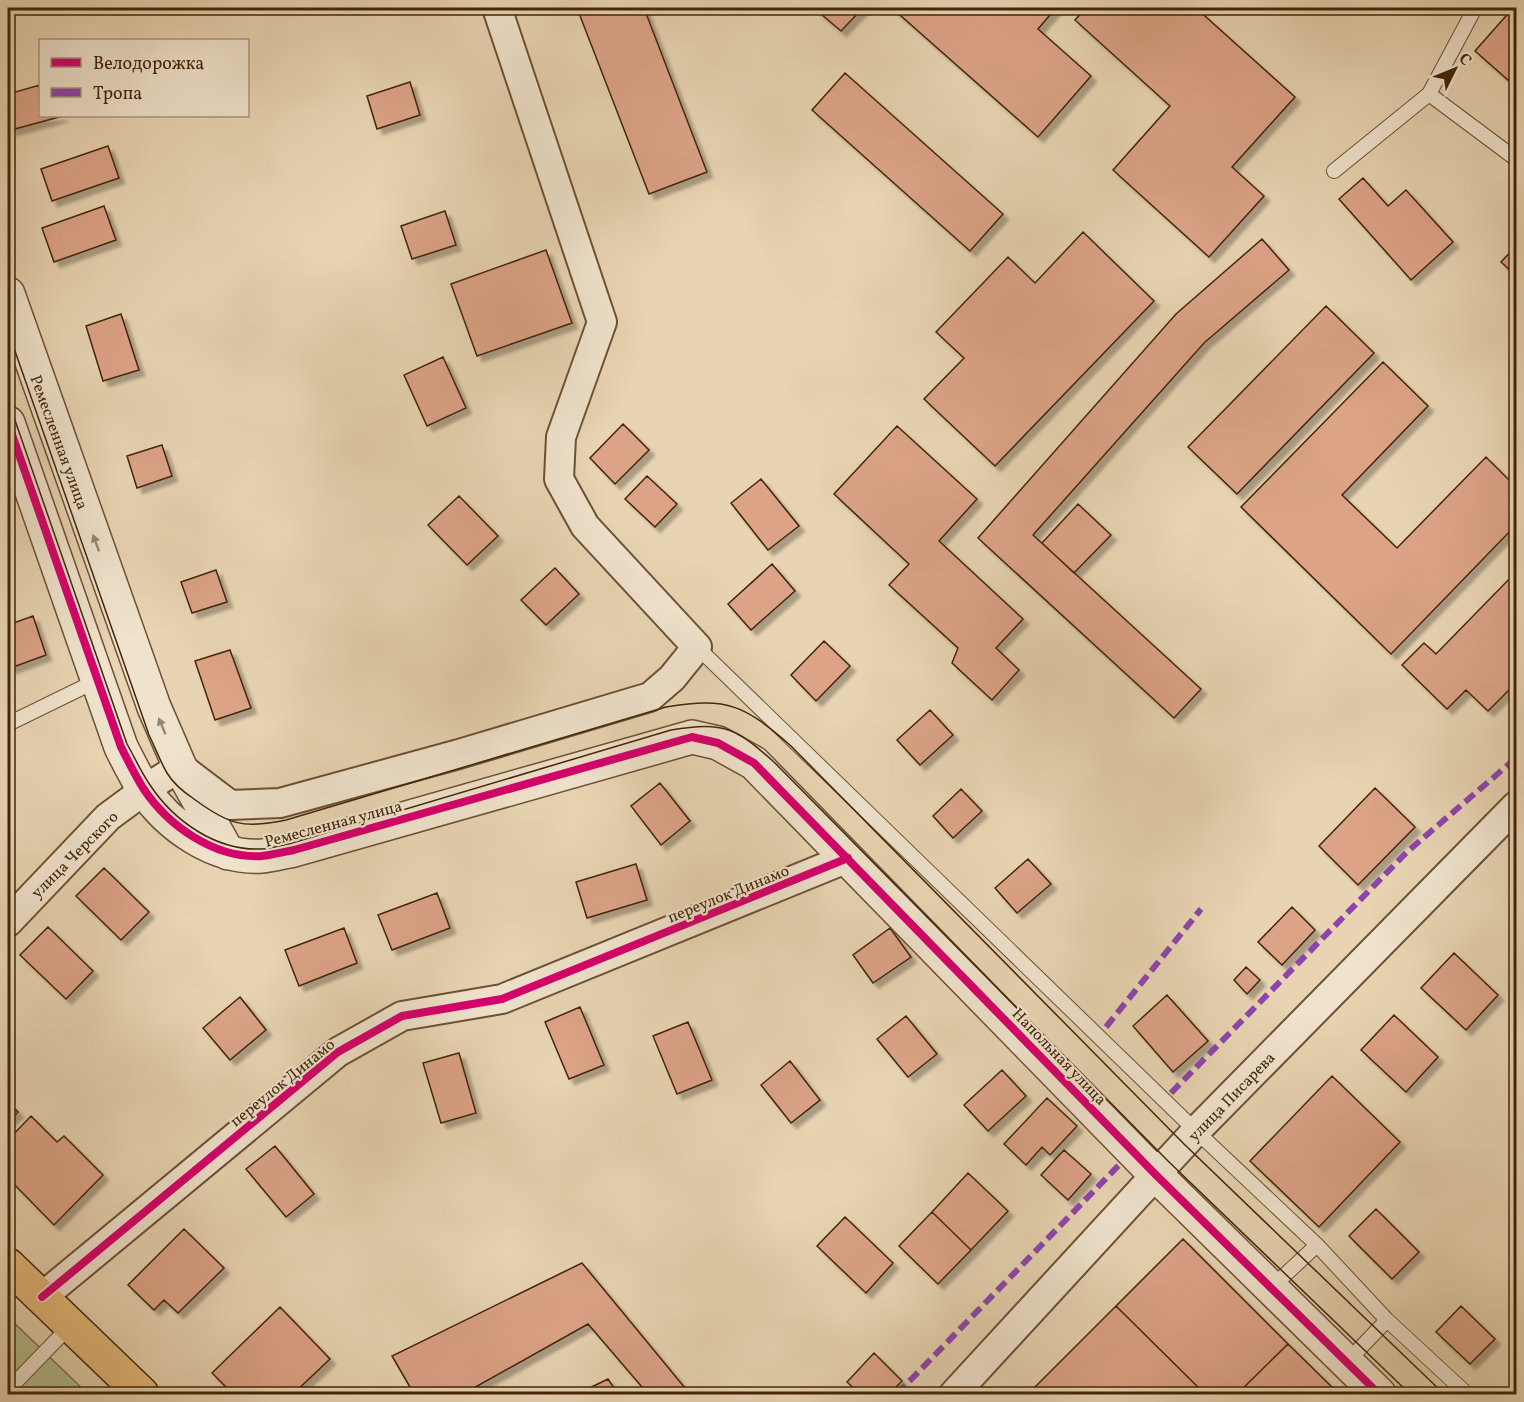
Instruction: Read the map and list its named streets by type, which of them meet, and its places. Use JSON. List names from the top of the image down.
{
  "streets": {
    "street": [
      "Ремесленная улица",
      "улица Черского",
      "переулок Динамо",
      "Напольная улица",
      "улица Писарева"
    ]
  },
  "crossings": [
    ["Ремесленная улица", "улица Черского"],
    ["Ремесленная улица", "Напольная улица"],
    ["переулок Динамо", "Напольная улица"],
    ["Напольная улица", "улица Писарева"]
  ],
  "legend": ["Велодорожка", "Тропа"],
  "north": "top right"
}
